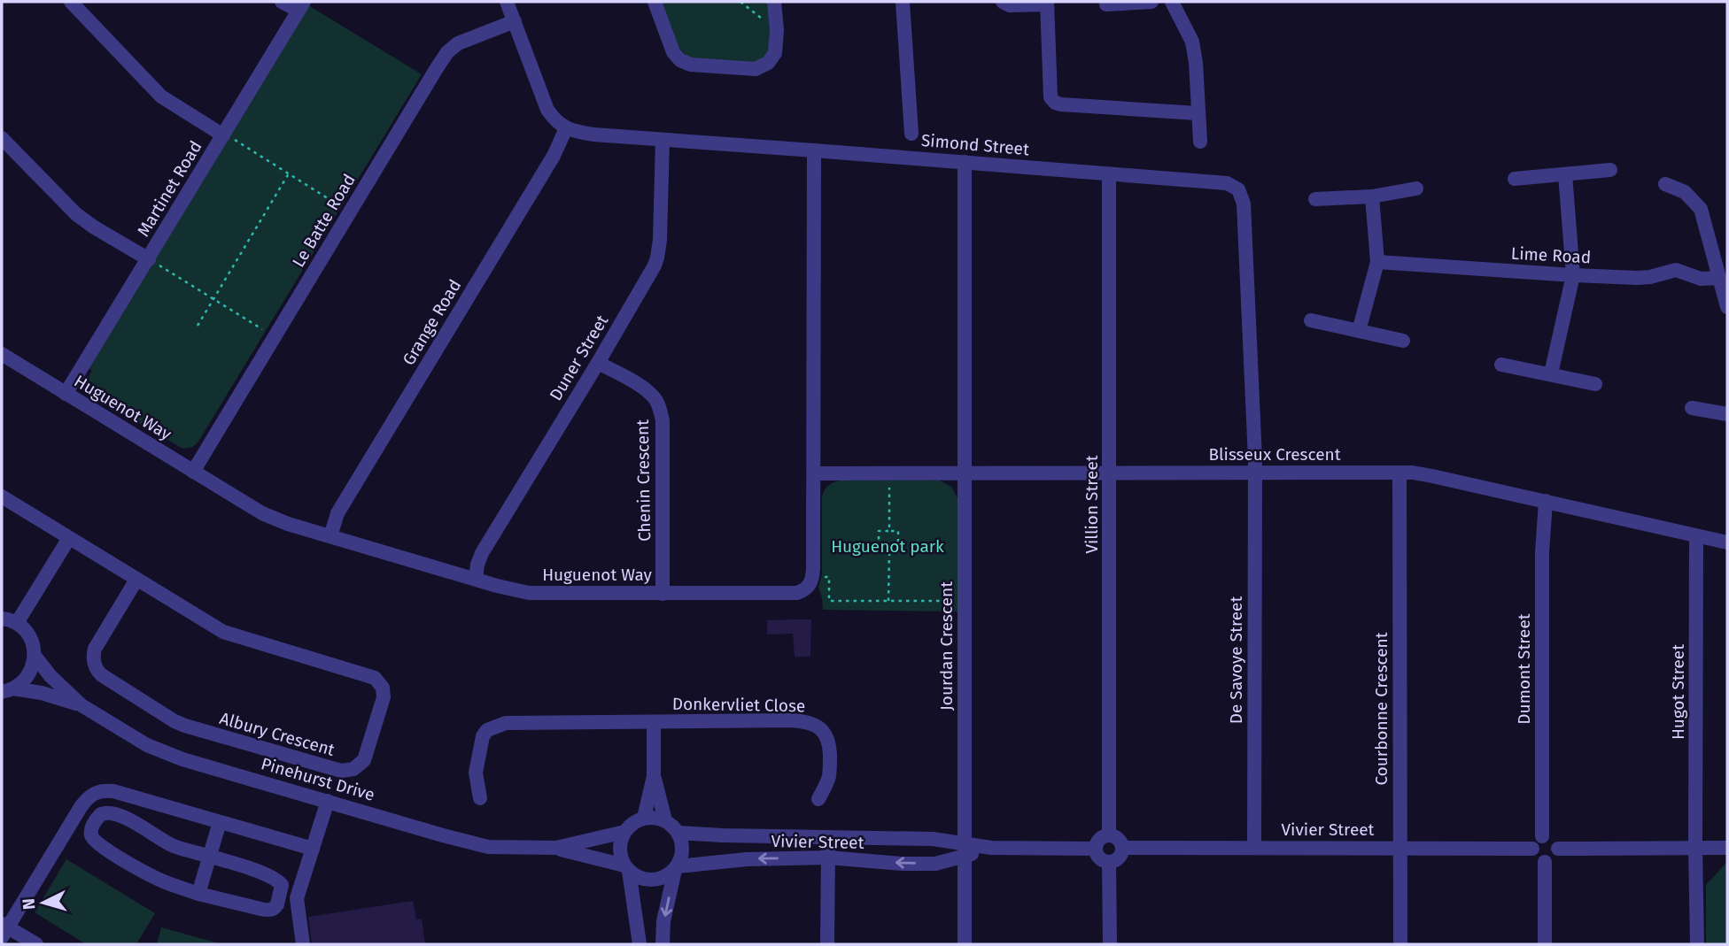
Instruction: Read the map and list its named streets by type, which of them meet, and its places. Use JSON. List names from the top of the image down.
{
  "streets": {
    "street": [
      "Simond Street",
      "Martinet Road",
      "Le Batte Road",
      "Lime Road",
      "Grange Road",
      "Duner Street",
      "Huguenot Way",
      "Blisseux Crescent",
      "Chenin Crescent",
      "Villion Street",
      "Jourdan Crescent",
      "De Savoye Street",
      "Dumont Street",
      "Hugot Street",
      "Donkervliet Close",
      "Courbonne Crescent",
      "Albury Crescent",
      "Pinehurst Drive",
      "Vivier Street"
    ]
  },
  "crossings": [
    ["Simond Street", "Grange Road"],
    ["Simond Street", "Duner Street"],
    ["Simond Street", "Blisseux Crescent"],
    ["Simond Street", "Villion Street"],
    ["Simond Street", "Jourdan Crescent"],
    ["Simond Street", "De Savoye Street"],
    ["Martinet Road", "Huguenot Way"],
    ["Le Batte Road", "Huguenot Way"],
    ["Grange Road", "Huguenot Way"],
    ["Duner Street", "Huguenot Way"],
    ["Duner Street", "Chenin Crescent"],
    ["Huguenot Way", "Chenin Crescent"],
    ["Blisseux Crescent", "Villion Street"],
    ["Blisseux Crescent", "Jourdan Crescent"],
    ["Blisseux Crescent", "De Savoye Street"],
    ["Blisseux Crescent", "Dumont Street"],
    ["Blisseux Crescent", "Hugot Street"],
    ["Blisseux Crescent", "Courbonne Crescent"],
    ["Villion Street", "Vivier Street"],
    ["Jourdan Crescent", "Vivier Street"],
    ["De Savoye Street", "Vivier Street"],
    ["Dumont Street", "Vivier Street"],
    ["Donkervliet Close", "Pinehurst Drive"],
    ["Donkervliet Close", "Vivier Street"],
    ["Courbonne Crescent", "Vivier Street"],
    ["Pinehurst Drive", "Vivier Street"]
  ],
  "parks": ["Huguenot park"],
  "north": "left"
}
